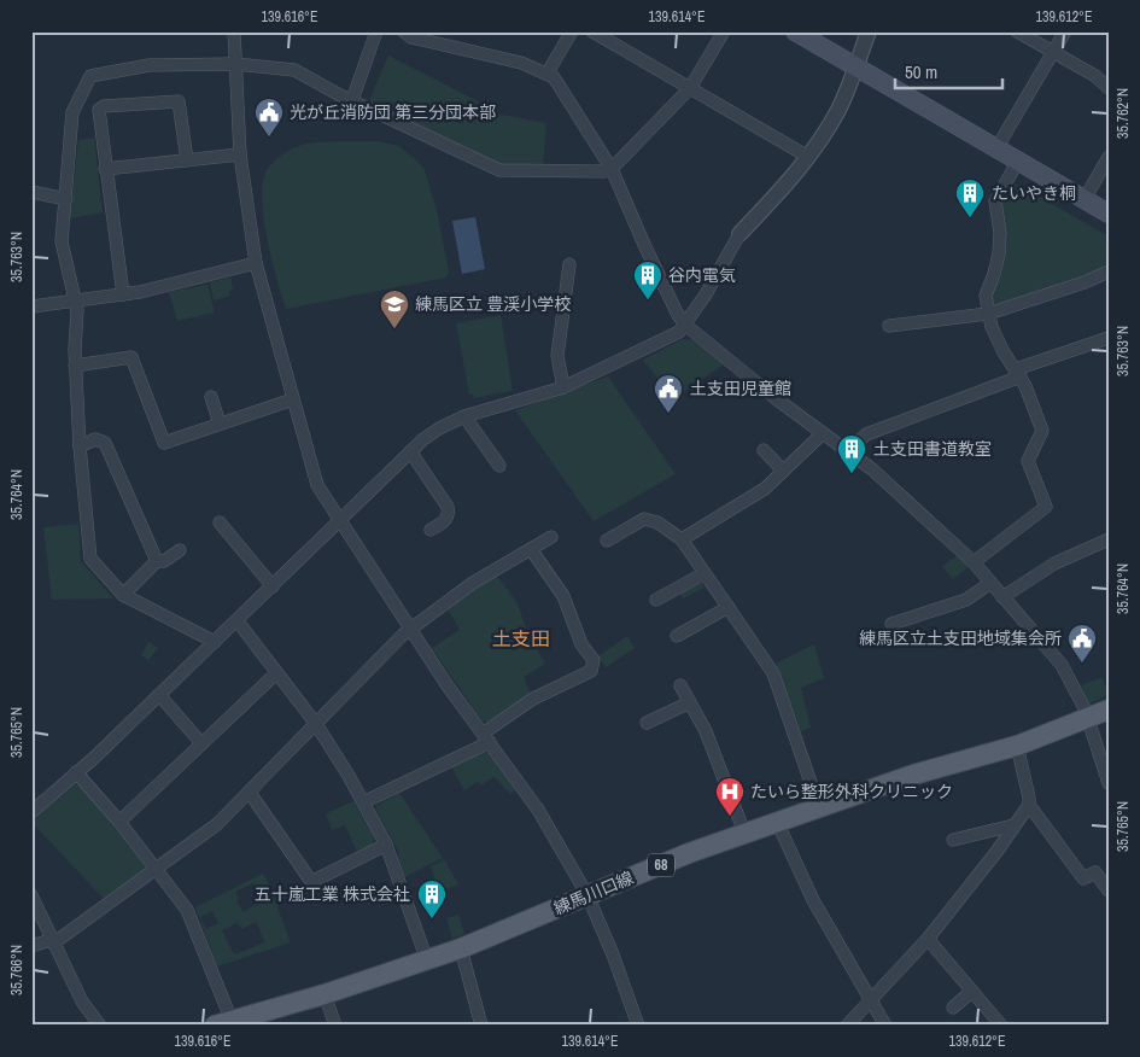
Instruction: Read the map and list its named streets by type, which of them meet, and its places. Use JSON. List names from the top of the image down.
{
  "streets": {
    "main road": ["68", "練馬川口線"]
  },
  "districts": ["土支田"],
  "places": {
    "public building": ["光が丘消防団 第三分団本部", "土支田児童館", "練馬区立土支田地域集会所"],
    "building": [
      "たいやき桐",
      "谷内電気",
      "土支田書道教室",
      "五十嵐工業 株式会社"
    ],
    "school or university": ["練馬区立 豊渓小学校"],
    "hospital": ["たいら整形外科クリニック"]
  },
  "scale_bar": "50 m",
  "coordinates": [
    "139.616°E",
    "139.614°E",
    "139.612°E",
    "35.762°N",
    "35.763°N",
    "35.764°N",
    "35.765°N",
    "35.766°N"
  ]
}
